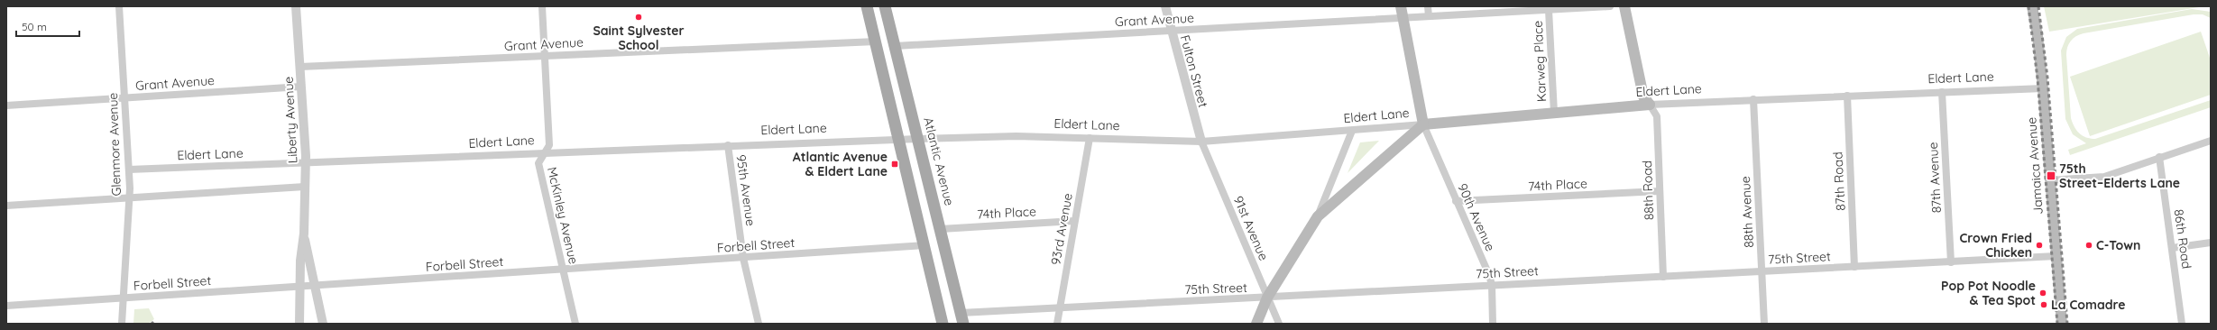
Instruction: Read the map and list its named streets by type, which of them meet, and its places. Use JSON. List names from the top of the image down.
{
  "streets": {
    "main road": ["Eldert Lane", "Atlantic Avenue", "Jamaica Avenue"],
    "street": [
      "Grant Avenue",
      "Karweg Place",
      "Fulton Street",
      "Liberty Avenue",
      "Glenmore Avenue",
      "87th Avenue",
      "87th Road",
      "74th Place",
      "95th Avenue",
      "88th Road",
      "88th Avenue",
      "McKinley Avenue",
      "90th Avenue",
      "91st Avenue",
      "93rd Avenue",
      "86th Road",
      "Forbell Street",
      "75th Street"
    ]
  },
  "crossings": [
    ["Grant Avenue", "Karweg Place"],
    ["Grant Avenue", "Fulton Street"],
    ["Grant Avenue", "Liberty Avenue"],
    ["Grant Avenue", "Glenmore Avenue"],
    ["Grant Avenue", "Atlantic Avenue"],
    ["Grant Avenue", "McKinley Avenue"],
    ["Karweg Place", "Eldert Lane"],
    ["Fulton Street", "Eldert Lane"],
    ["Fulton Street", "91st Avenue"],
    ["Eldert Lane", "Liberty Avenue"],
    ["Eldert Lane", "Glenmore Avenue"],
    ["Eldert Lane", "Atlantic Avenue"],
    ["Eldert Lane", "Jamaica Avenue"],
    ["Eldert Lane", "87th Avenue"],
    ["Eldert Lane", "87th Road"],
    ["Eldert Lane", "95th Avenue"],
    ["Eldert Lane", "88th Road"],
    ["Eldert Lane", "88th Avenue"],
    ["Eldert Lane", "McKinley Avenue"],
    ["Eldert Lane", "90th Avenue"],
    ["Eldert Lane", "91st Avenue"],
    ["Eldert Lane", "93rd Avenue"],
    ["Liberty Avenue", "Forbell Street"],
    ["Glenmore Avenue", "Forbell Street"],
    ["Atlantic Avenue", "74th Place"],
    ["Atlantic Avenue", "75th Street"],
    ["Jamaica Avenue", "75th Street"],
    ["87th Avenue", "75th Street"],
    ["87th Road", "75th Street"],
    ["74th Place", "88th Road"],
    ["74th Place", "90th Avenue"],
    ["74th Place", "93rd Avenue"],
    ["95th Avenue", "Forbell Street"],
    ["88th Road", "75th Street"],
    ["88th Avenue", "75th Street"],
    ["McKinley Avenue", "Forbell Street"],
    ["90th Avenue", "75th Street"],
    ["91st Avenue", "75th Street"],
    ["93rd Avenue", "75th Street"]
  ],
  "places": {
    "other": [
      "Saint Sylvester School",
      "Crown Fried Chicken",
      "C-Town",
      "Pop Pot Noodle & Tea Spot",
      "La Comadre"
    ],
    "transit": ["Atlantic Avenue & Eldert Lane", "75th Street–Elderts Lane"]
  },
  "scale_bar": "50 m"
}
